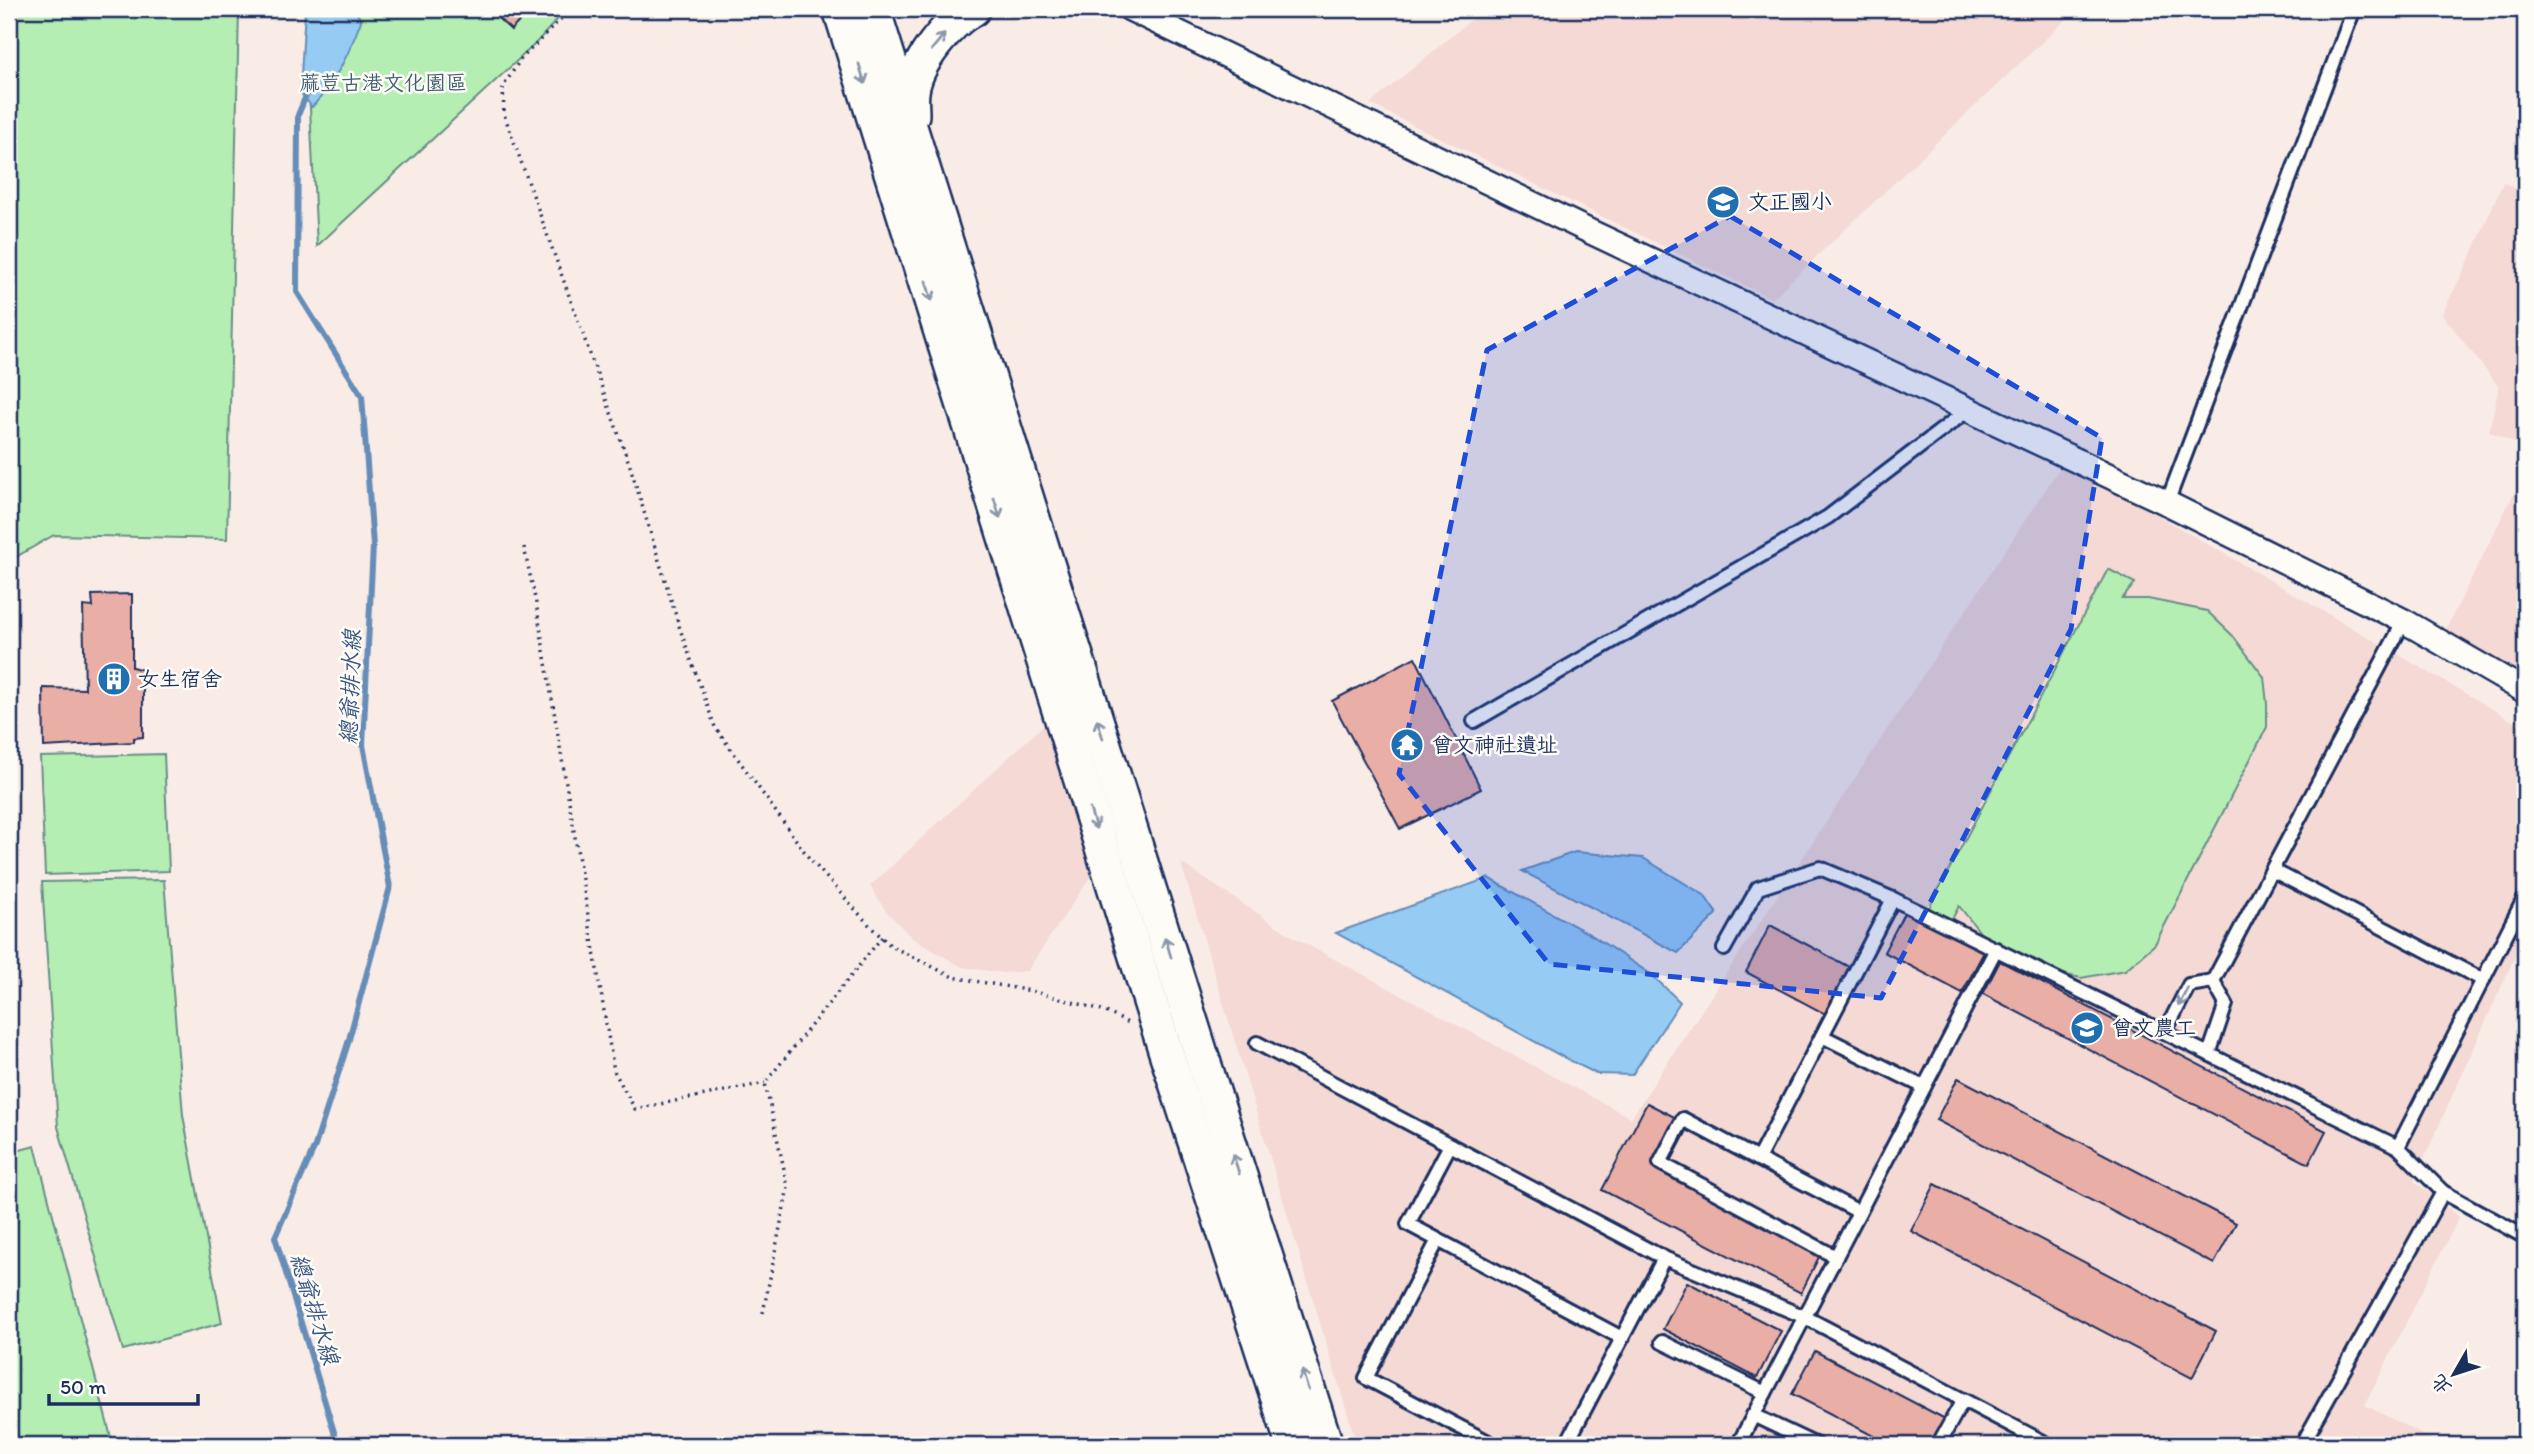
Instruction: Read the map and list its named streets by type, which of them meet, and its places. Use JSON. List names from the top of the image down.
{
  "water": ["總爺排水線"],
  "parks": ["蔴荳古港文化園區"],
  "places": {
    "school or university": ["文正國小", "曾文農工"],
    "building": ["女生宿舍"],
    "temple": ["曾文神社遺址"]
  },
  "scale_bar": "50 m",
  "north": "bottom left"
}
